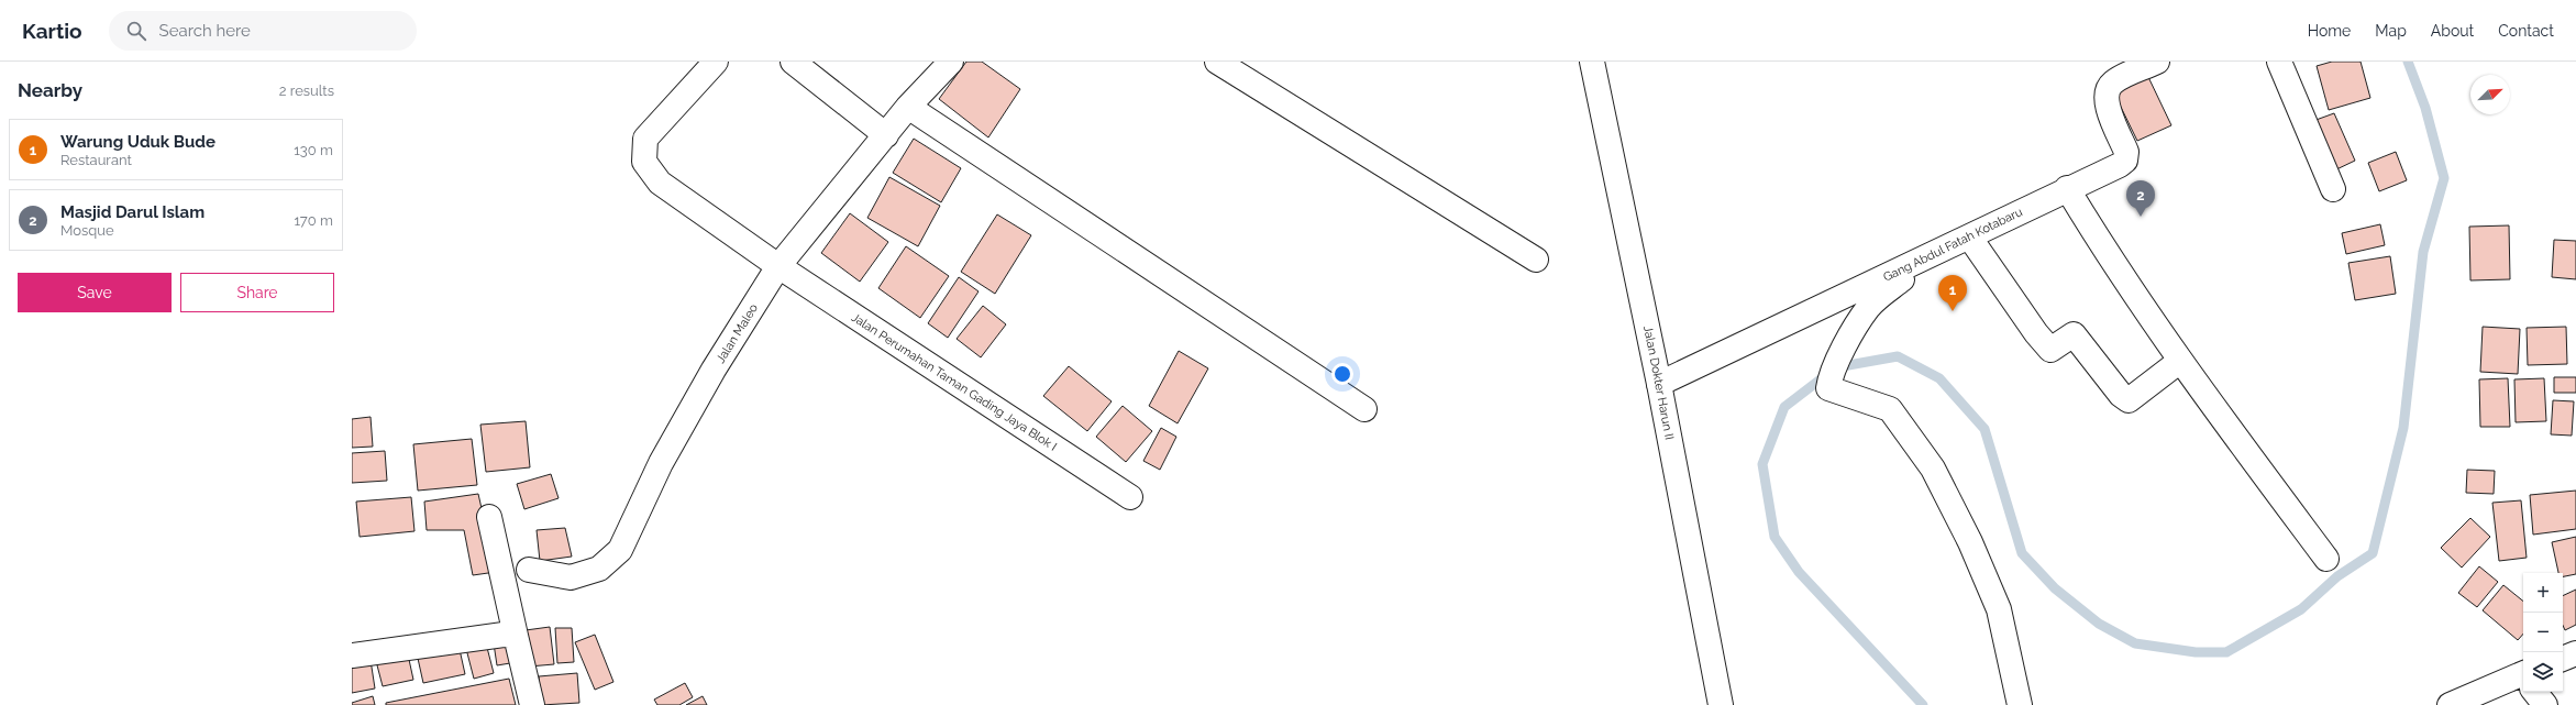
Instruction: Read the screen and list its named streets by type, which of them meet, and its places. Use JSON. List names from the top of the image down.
{
  "streets": {
    "street": [
      "Gang Abdul Fatah Kotabaru",
      "Jalan Maleo",
      "Jalan Perumahan Taman Gading Jaya Blok I",
      "Jalan Dokter Harun II"
    ]
  },
  "crossings": [
    ["Gang Abdul Fatah Kotabaru", "Jalan Dokter Harun II"],
    ["Jalan Maleo", "Jalan Perumahan Taman Gading Jaya Blok I"]
  ],
  "north": "top right",
  "page": {
    "header": "Kartio",
    "search": "Search here",
    "nav": [
      "Home",
      "Map",
      "About",
      "Contact"
    ],
    "heading": ["Nearby", "2 results"],
    "list": [
      {
        "mark": "1",
        "name": "Warung Uduk Bude",
        "note": "Restaurant",
        "value": "130 m"
      },
      {
        "mark": "2",
        "name": "Masjid Darul Islam",
        "note": "Mosque",
        "value": "170 m"
      }
    ],
    "pins": ["2", "1"],
    "buttons": ["Save", "Share"],
    "map_buttons": ["+", "−"]
  }
}
